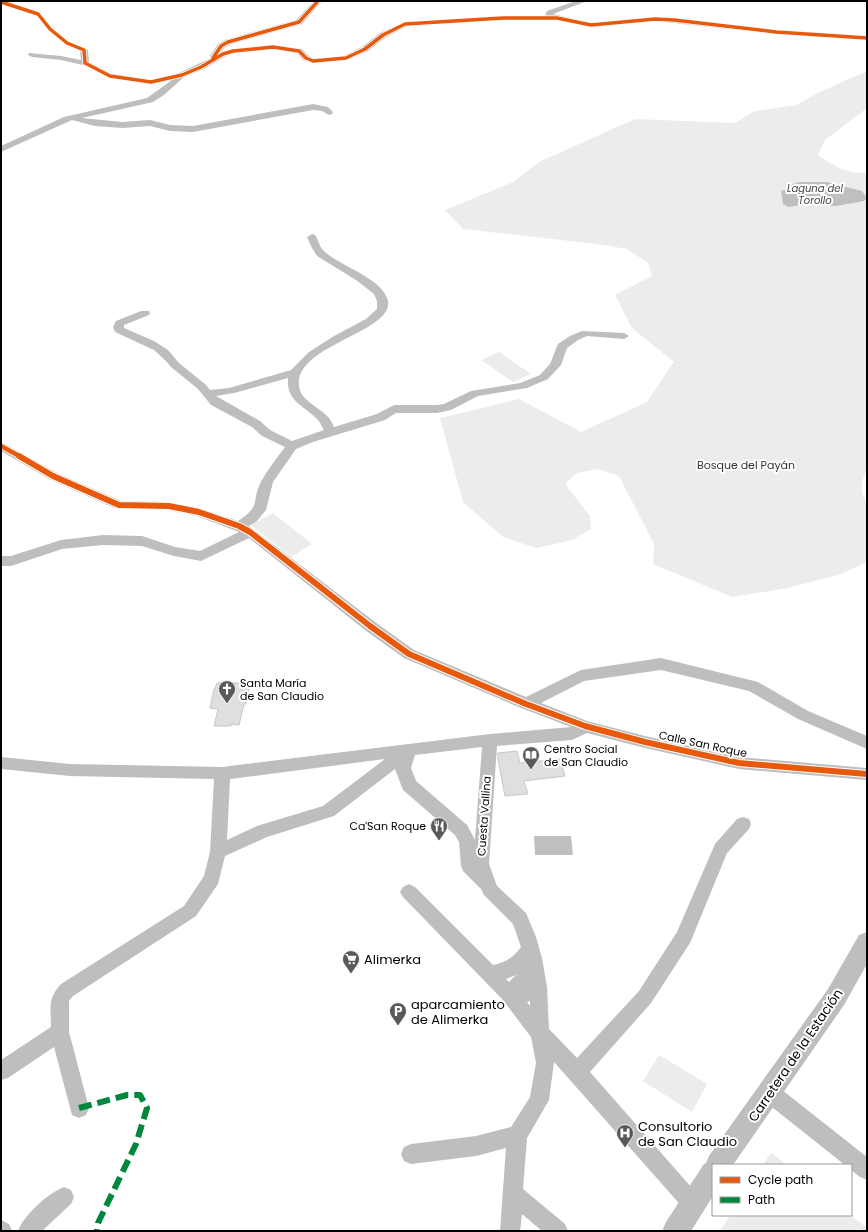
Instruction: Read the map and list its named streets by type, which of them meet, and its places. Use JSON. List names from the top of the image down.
{
  "streets": {
    "street": ["Calle San Roque", "Cuesta Vallina", "Carretera de la Estación"]
  },
  "water": ["Laguna del Torollo"],
  "parks": ["Bosque del Payán"],
  "places": {
    "church": ["Santa María de San Claudio"],
    "library": ["Centro Social de San Claudio"],
    "restaurant": ["Ca'San Roque"],
    "supermarket": ["Alimerka"],
    "parking": ["aparcamiento de Alimerka"],
    "hospital": ["Consultorio de San Claudio"]
  },
  "legend": ["Cycle path", "Path"]
}
